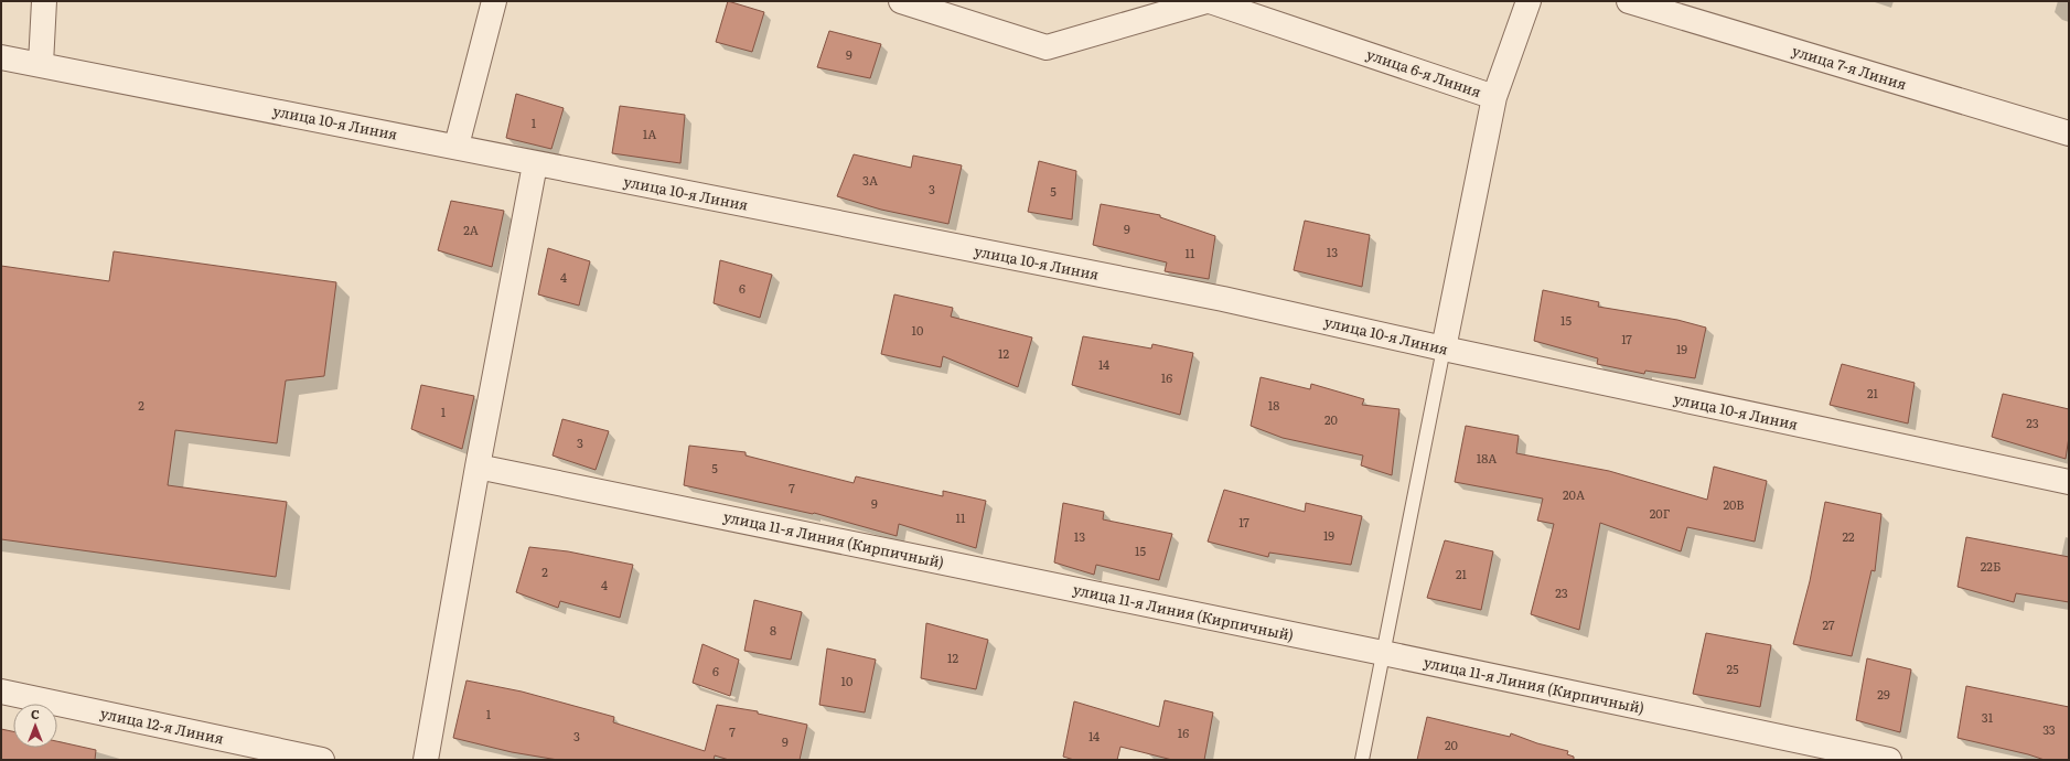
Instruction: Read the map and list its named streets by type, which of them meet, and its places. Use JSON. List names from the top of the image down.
{
  "streets": {
    "street": [
      "улица 7-я Линия",
      "улица 6-я Линия",
      "улица 10-я Линия",
      "улица 11-я Линия (Кирпичный)",
      "улица 12-я Линия"
    ]
  },
  "crossings": [
    ["улица 6-я Линия", "улица 10-я Линия"]
  ],
  "house_numbers": [
    "9",
    "1",
    "1А",
    "3А",
    "3",
    "5",
    "9",
    "2А",
    "13",
    "11",
    "4",
    "6",
    "15",
    "10",
    "17",
    "19",
    "12",
    "14",
    "16",
    "21",
    "2",
    "18",
    "1",
    "20",
    "23",
    "3",
    "18А",
    "5",
    "7",
    "20А",
    "9",
    "20В",
    "20Г",
    "11",
    "17",
    "19",
    "13",
    "22",
    "15",
    "22Б",
    "2",
    "21",
    "4",
    "23",
    "27",
    "8",
    "12",
    "25",
    "6",
    "10",
    "29",
    "1",
    "31",
    "33",
    "7",
    "16",
    "3",
    "14",
    "9",
    "20"
  ],
  "north": "top"
}
